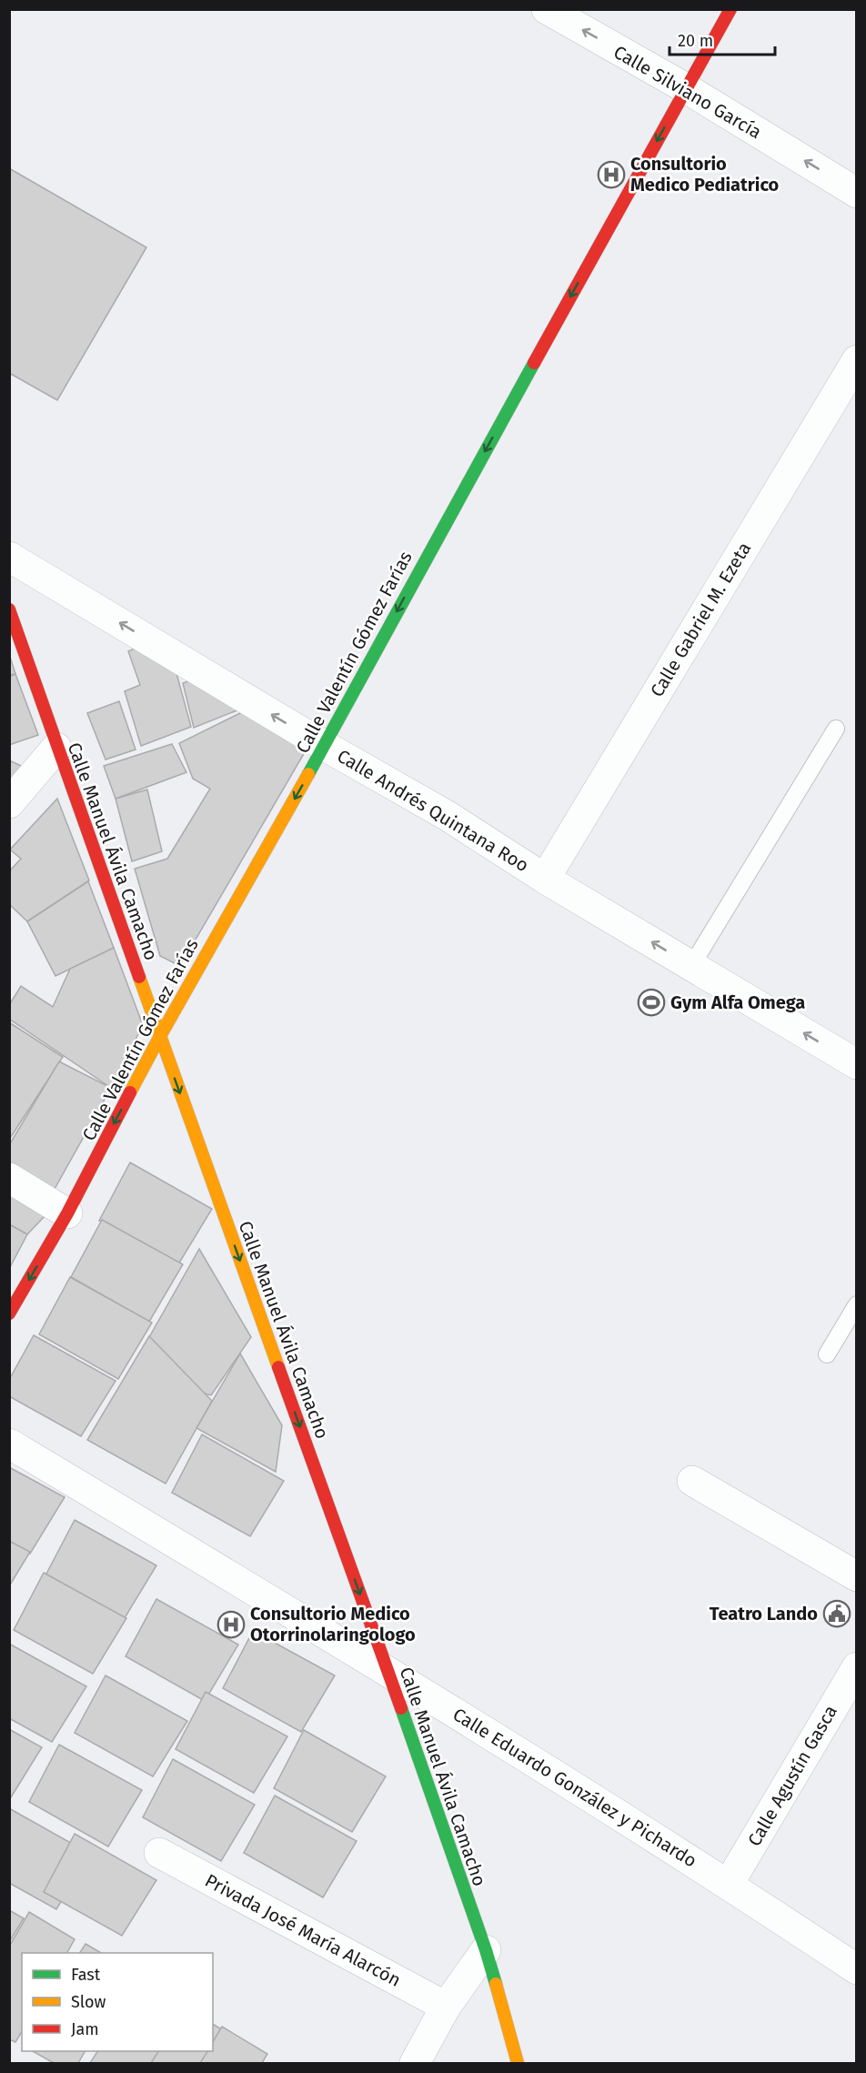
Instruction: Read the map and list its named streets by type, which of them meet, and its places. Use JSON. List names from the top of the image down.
{
  "streets": {
    "street": [
      "Calle Silviano García",
      "Calle Gabriel M. Ezeta",
      "Calle Valentín Gómez Farías",
      "Calle Andrés Quintana Roo",
      "Calle Manuel Ávila Camacho",
      "Calle Agustín Gasca",
      "Calle Eduardo González y Pichardo",
      "Privada José María Alarcón"
    ]
  },
  "crossings": [
    ["Calle Silviano García", "Calle Valentín Gómez Farías"],
    ["Calle Gabriel M. Ezeta", "Calle Andrés Quintana Roo"],
    ["Calle Valentín Gómez Farías", "Calle Andrés Quintana Roo"],
    ["Calle Valentín Gómez Farías", "Calle Manuel Ávila Camacho"],
    ["Calle Manuel Ávila Camacho", "Calle Eduardo González y Pichardo"],
    ["Calle Agustín Gasca", "Calle Eduardo González y Pichardo"]
  ],
  "one_way": [
    "Calle Silviano García",
    "Calle Valentín Gómez Farías",
    "Calle Andrés Quintana Roo",
    "Calle Manuel Ávila Camacho"
  ],
  "places": {
    "hospital": ["Consultorio Medico Pediatrico", "Consultorio Medico Otorrinolaringologo"],
    "sports": ["Gym Alfa Omega"],
    "public building": ["Teatro Lando"]
  },
  "legend": ["Fast", "Slow", "Jam"],
  "scale_bar": "20 m"
}
